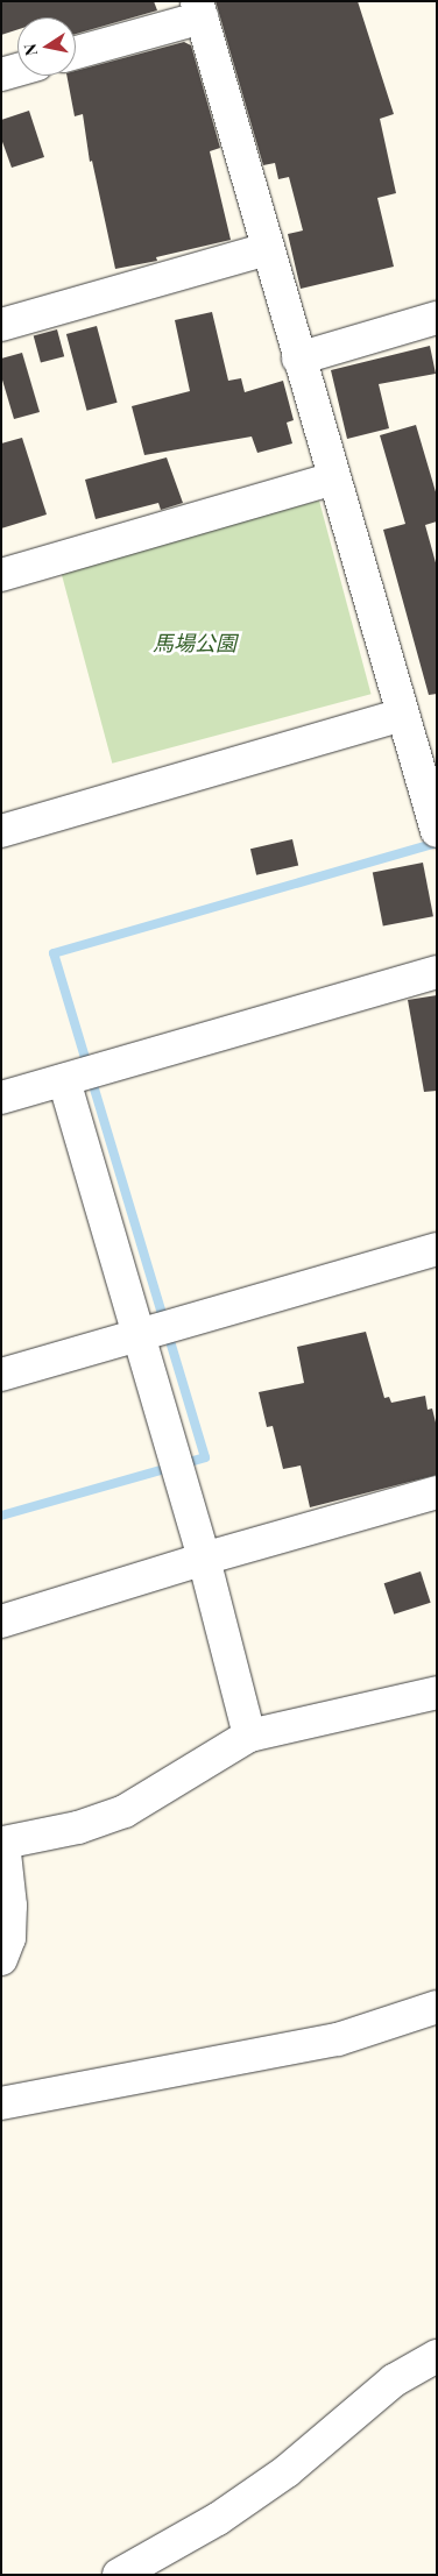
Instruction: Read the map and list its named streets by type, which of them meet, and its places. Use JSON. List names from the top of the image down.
{
  "parks": ["馬場公園"],
  "north": "left"
}
